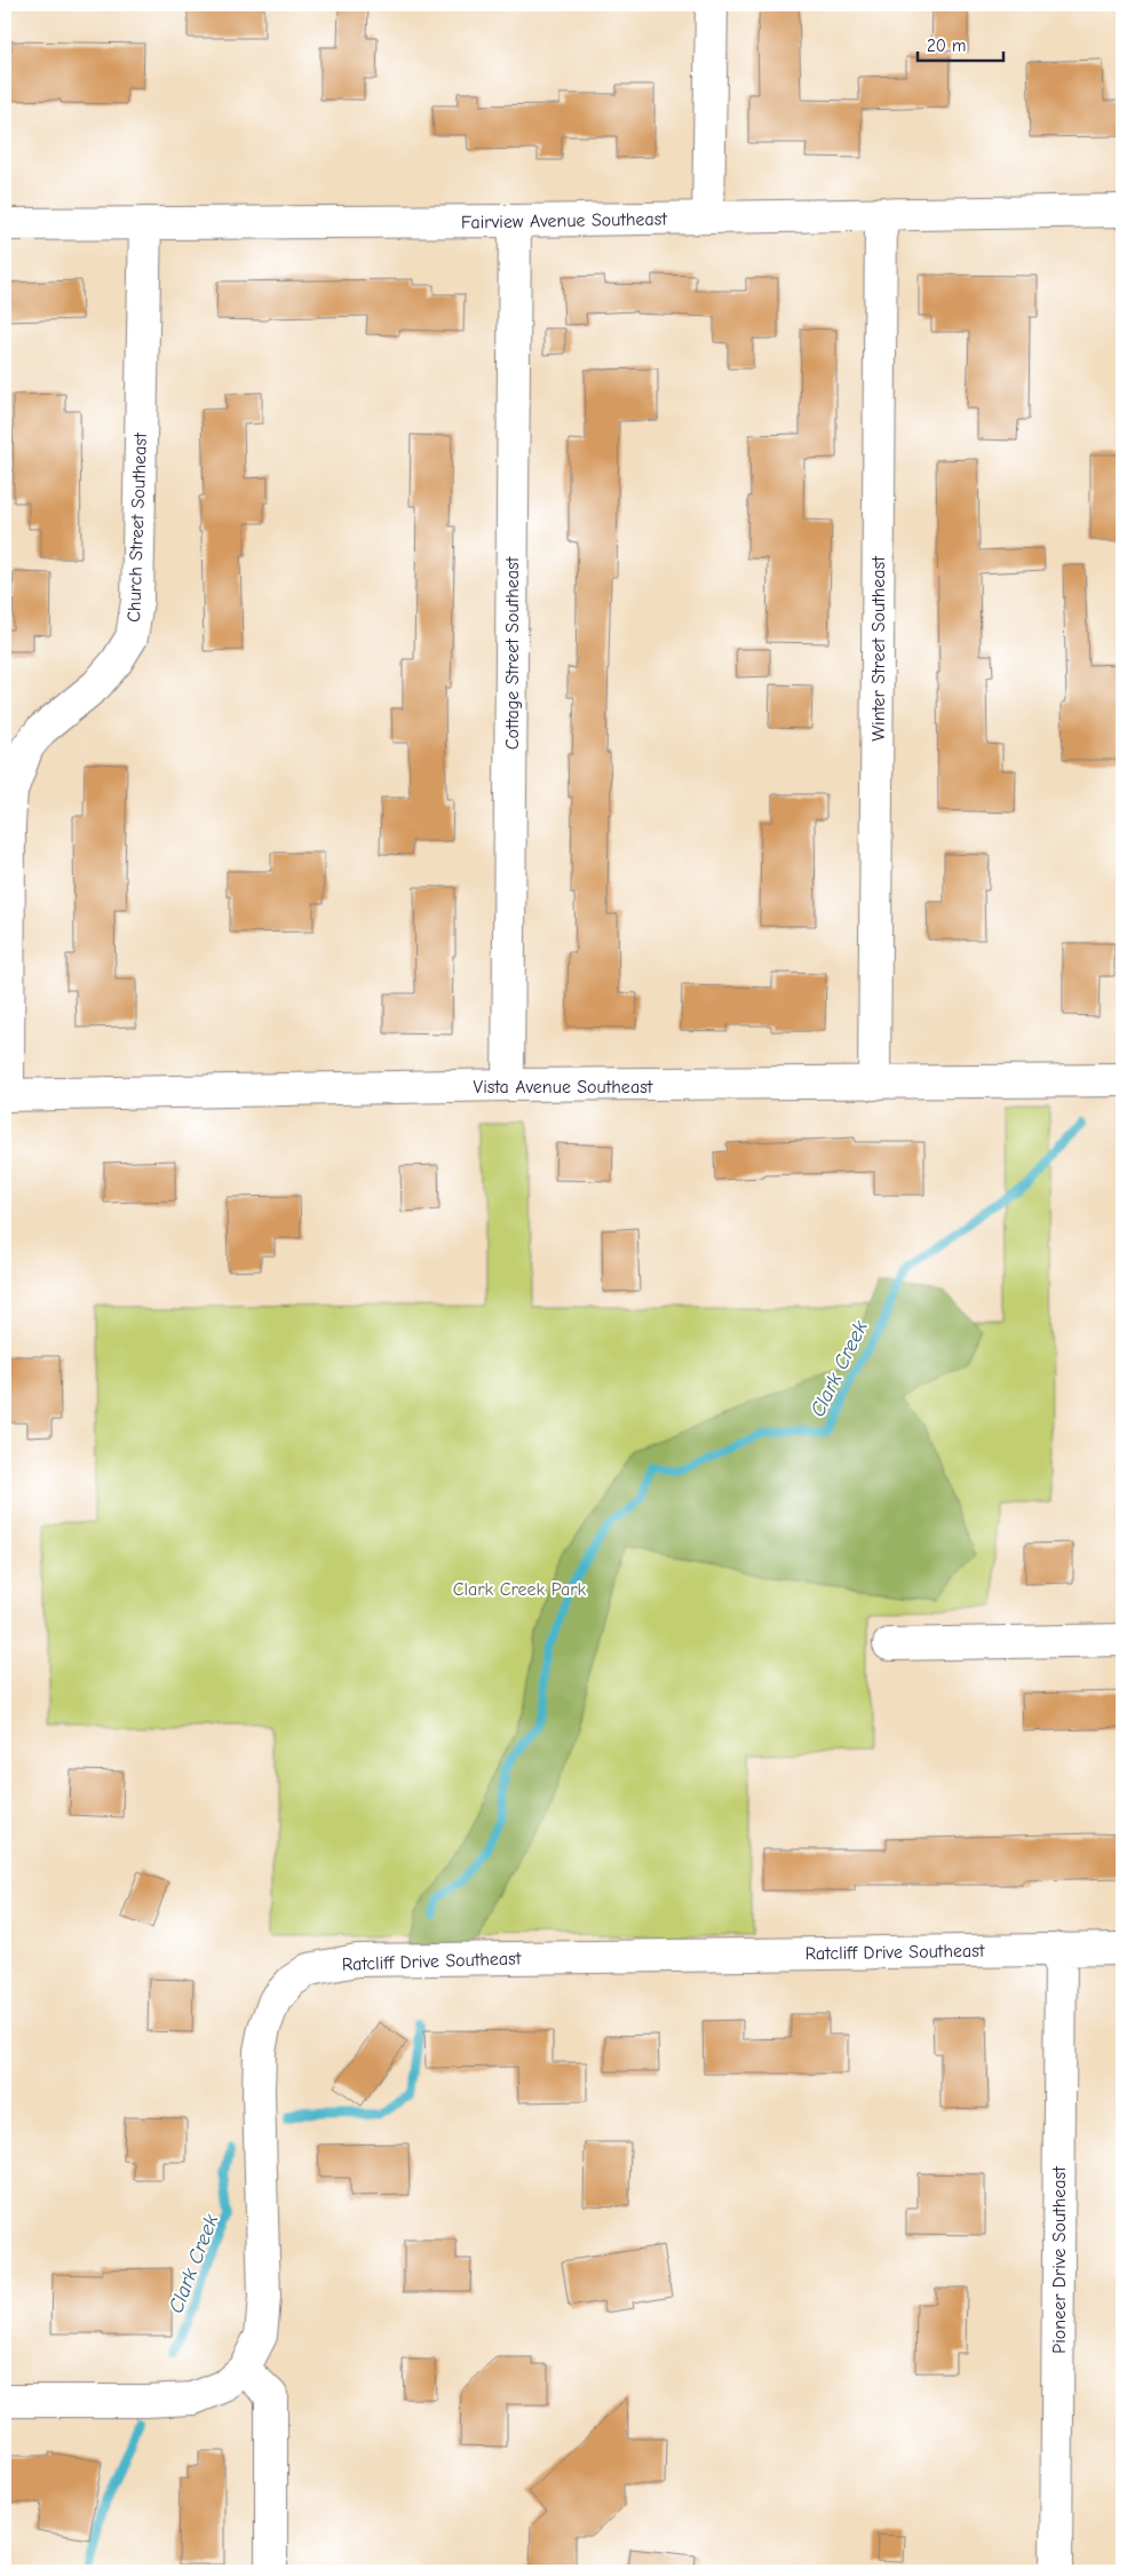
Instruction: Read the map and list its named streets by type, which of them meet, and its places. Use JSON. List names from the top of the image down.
{
  "streets": {
    "street": [
      "Fairview Avenue Southeast",
      "Church Street Southeast",
      "Winter Street Southeast",
      "Cottage Street Southeast",
      "Vista Avenue Southeast",
      "Ratcliff Drive Southeast",
      "Pioneer Drive Southeast"
    ]
  },
  "crossings": [
    ["Fairview Avenue Southeast", "Church Street Southeast"],
    ["Fairview Avenue Southeast", "Winter Street Southeast"],
    ["Fairview Avenue Southeast", "Cottage Street Southeast"],
    ["Church Street Southeast", "Vista Avenue Southeast"],
    ["Winter Street Southeast", "Vista Avenue Southeast"],
    ["Cottage Street Southeast", "Vista Avenue Southeast"],
    ["Ratcliff Drive Southeast", "Pioneer Drive Southeast"]
  ],
  "water": ["Clark Creek"],
  "parks": ["Clark Creek Park"],
  "scale_bar": "20 m"
}
